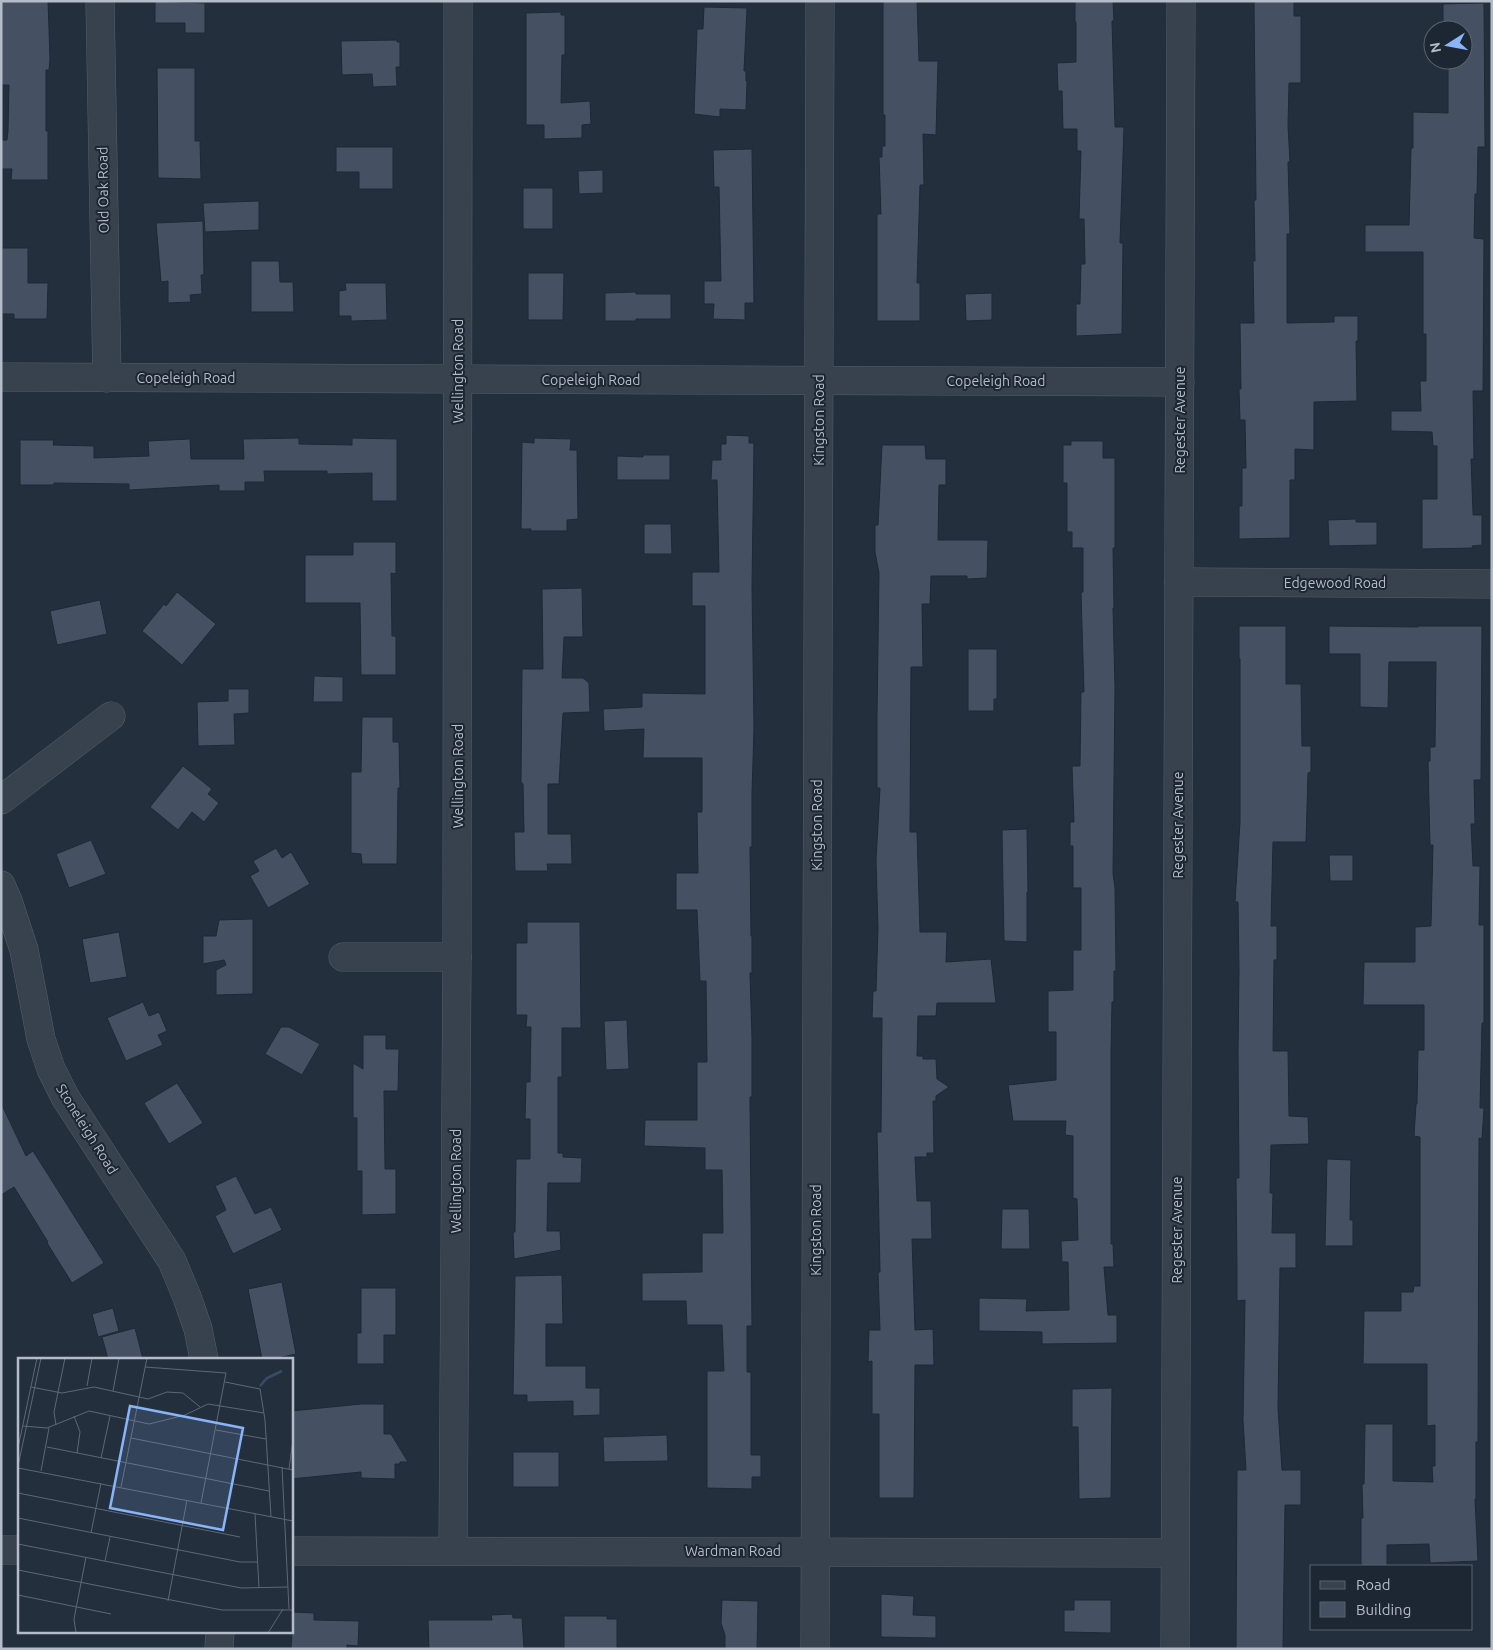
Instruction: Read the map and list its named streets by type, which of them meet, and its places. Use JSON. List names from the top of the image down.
{
  "streets": {
    "street": [
      "Old Oak Road",
      "Wellington Road",
      "Copeleigh Road",
      "Kingston Road",
      "Regester Avenue",
      "Edgewood Road",
      "Stoneleigh Road",
      "Wardman Road"
    ]
  },
  "crossings": [
    ["Old Oak Road", "Copeleigh Road"],
    ["Wellington Road", "Copeleigh Road"],
    ["Wellington Road", "Wardman Road"],
    ["Copeleigh Road", "Kingston Road"],
    ["Copeleigh Road", "Regester Avenue"],
    ["Kingston Road", "Wardman Road"],
    ["Regester Avenue", "Edgewood Road"],
    ["Regester Avenue", "Wardman Road"]
  ],
  "legend": ["Road", "Building"],
  "north": "left"
}
